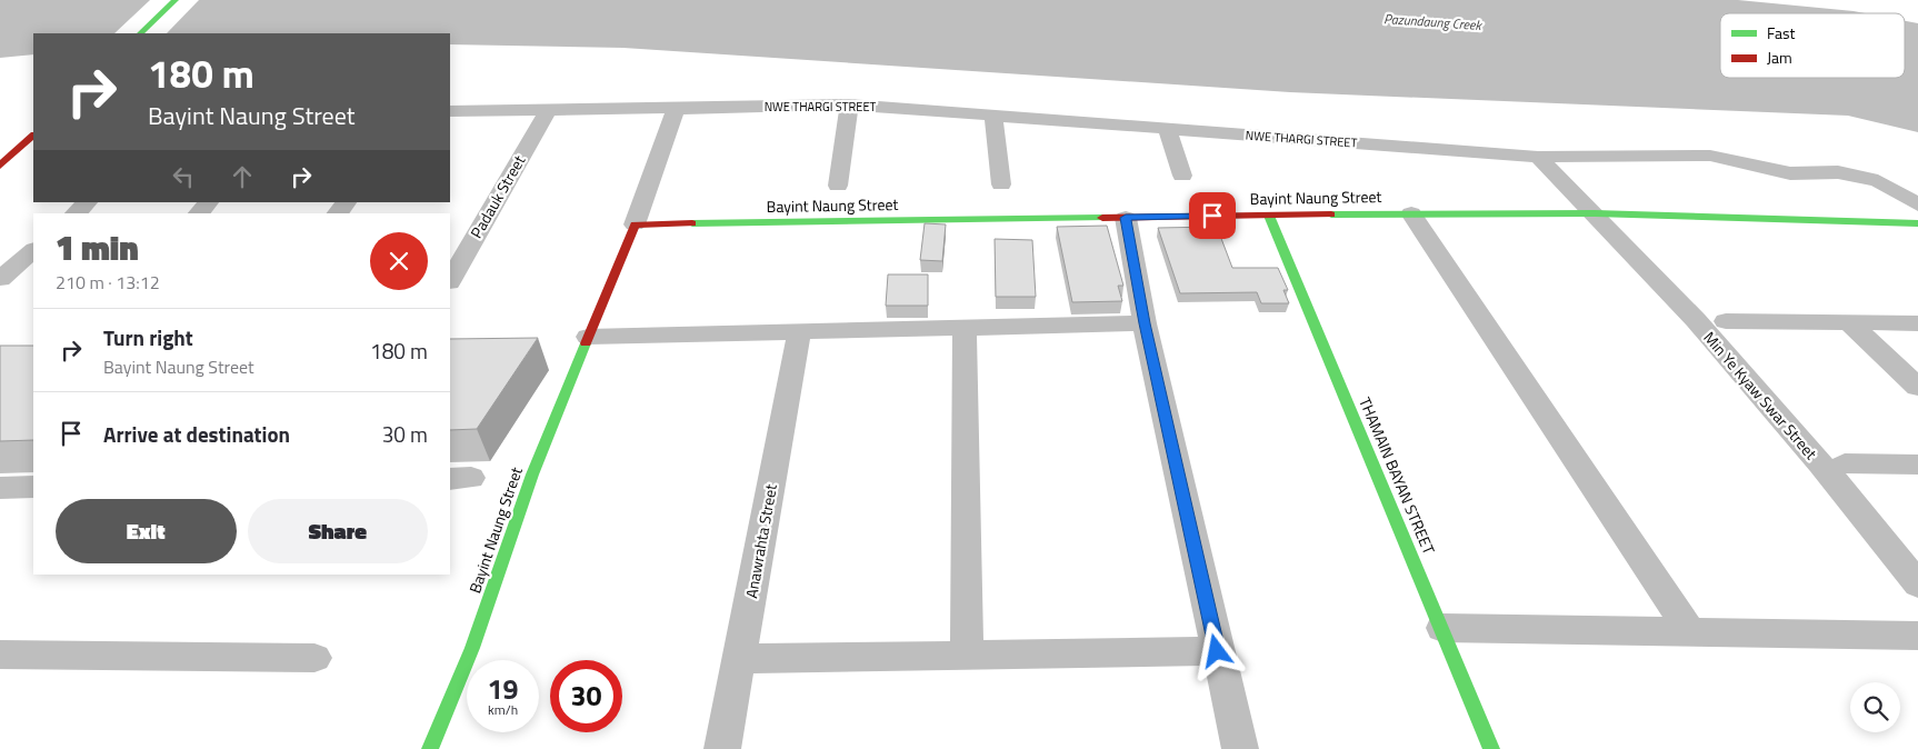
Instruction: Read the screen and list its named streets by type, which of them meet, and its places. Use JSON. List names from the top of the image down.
{
  "streets": {
    "street": [
      "NWE THARGI STREET",
      "Padauk Street",
      "Bayint Naung Street",
      "Min Ye Kyaw Swar Street",
      "THAMAIN BAYAN STREET",
      "Anawrahta Street"
    ]
  },
  "crossings": [
    ["NWE THARGI STREET", "Padauk Street"],
    ["NWE THARGI STREET", "Min Ye Kyaw Swar Street"],
    ["Bayint Naung Street", "Min Ye Kyaw Swar Street"],
    ["Bayint Naung Street", "THAMAIN BAYAN STREET"]
  ],
  "water": ["Pazundaung Creek"],
  "legend": ["Fast", "Jam"],
  "page": {
    "turn": ["180 m", "Bayint Naung Street"],
    "heading": ["1 min", "210 m · 13:12"],
    "list": [
      {
        "name": "Turn right",
        "note": "Bayint Naung Street",
        "value": "180 m"
      },
      {
        "name": "Arrive at destination",
        "value": "30 m"
      }
    ],
    "buttons": ["Exit", "Share"],
    "speed": "19 km/h",
    "limit": "30"
  }
}
